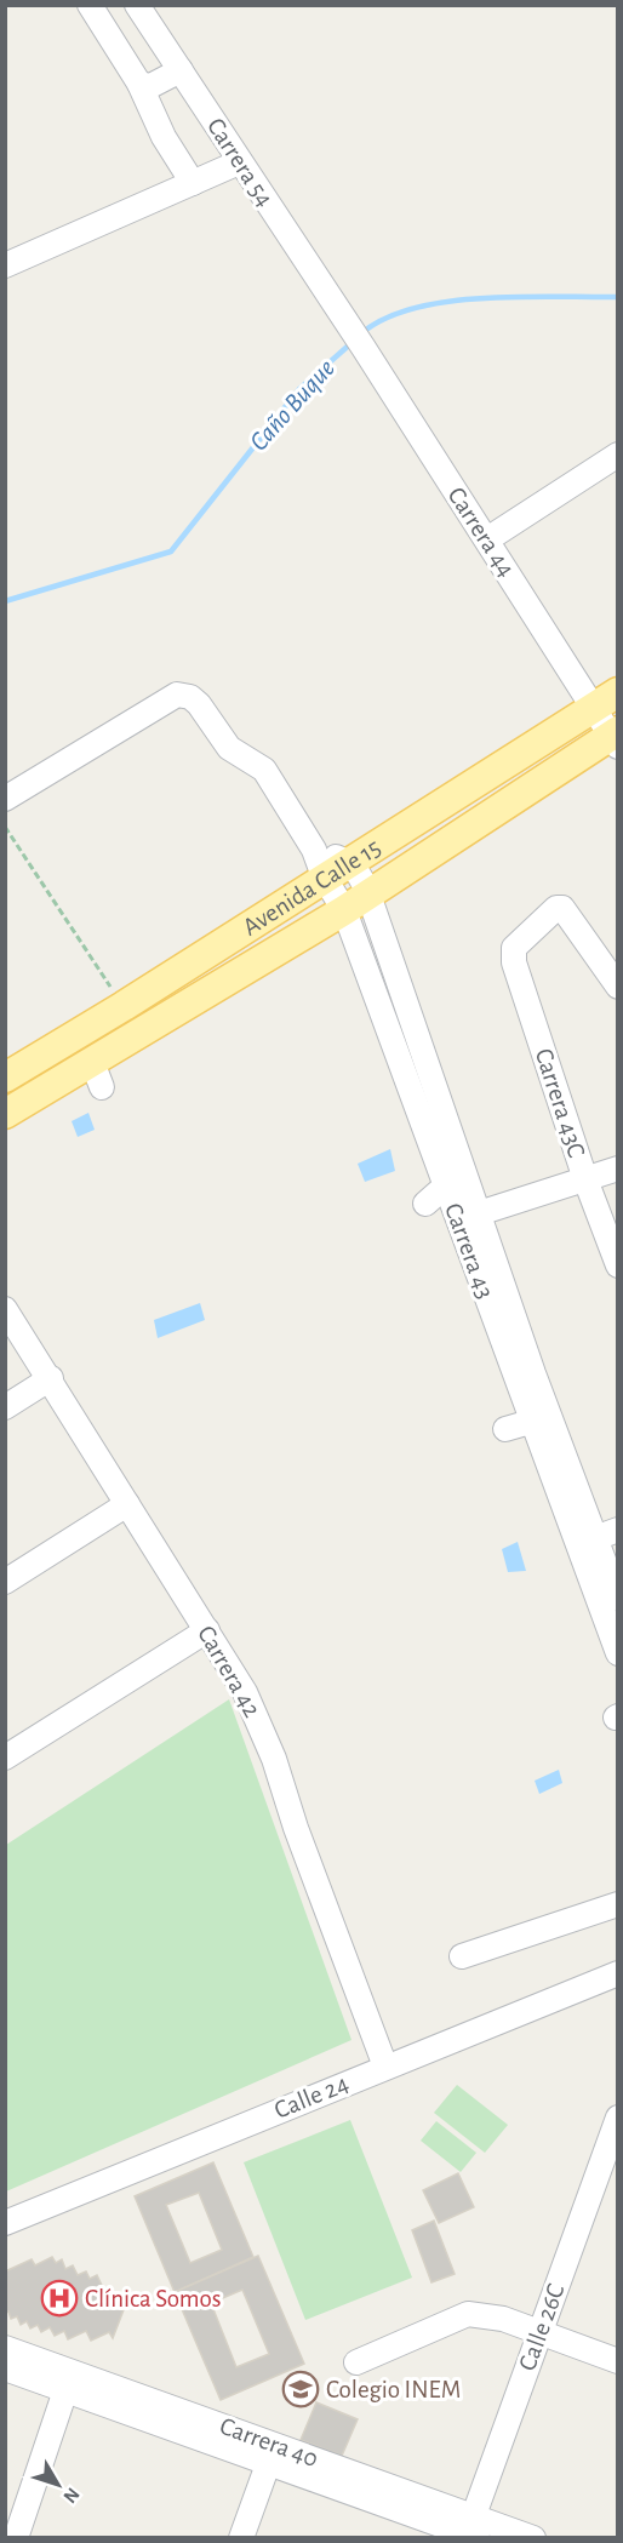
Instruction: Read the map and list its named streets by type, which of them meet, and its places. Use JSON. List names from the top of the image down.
{
  "streets": {
    "main road": ["Avenida Calle 15"],
    "street": [
      "Carrera 54",
      "Carrera 44",
      "Carrera 43C",
      "Carrera 43",
      "Carrera 42",
      "Calle 24",
      "Calle 26C",
      "Carrera 40"
    ]
  },
  "crossings": [
    ["Carrera 54", "Carrera 44"],
    ["Carrera 44", "Avenida Calle 15"],
    ["Avenida Calle 15", "Carrera 43"],
    ["Carrera 42", "Calle 24"],
    ["Calle 26C", "Carrera 40"]
  ],
  "water": ["Caño Buque"],
  "places": {
    "hospital": ["Clínica Somos"],
    "school or university": ["Colegio INEM"]
  },
  "north": "bottom right"
}
